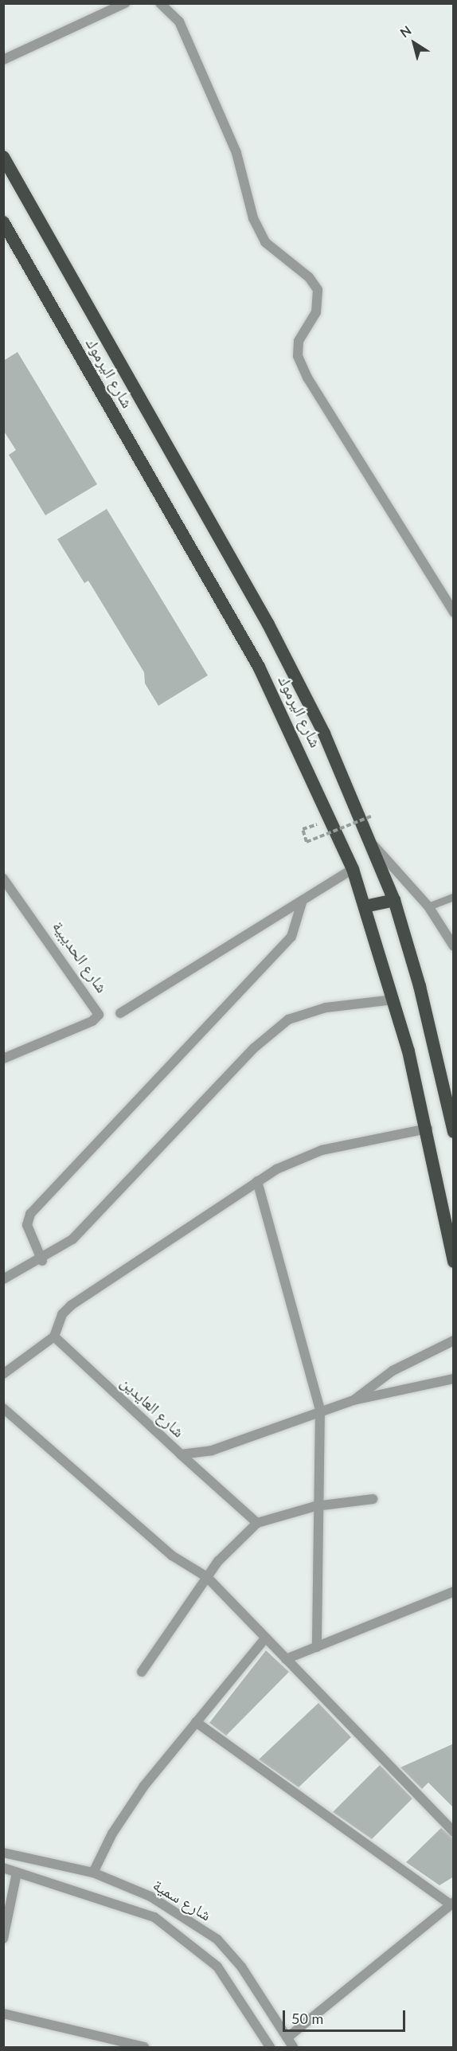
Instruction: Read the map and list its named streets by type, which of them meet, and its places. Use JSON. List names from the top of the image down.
{
  "streets": {
    "highway": ["شارع اليرموك"],
    "street": ["شارع الحديبية", "شارع العايدين", "شارع سمية"]
  },
  "scale_bar": "50 m",
  "north": "top left"
}
